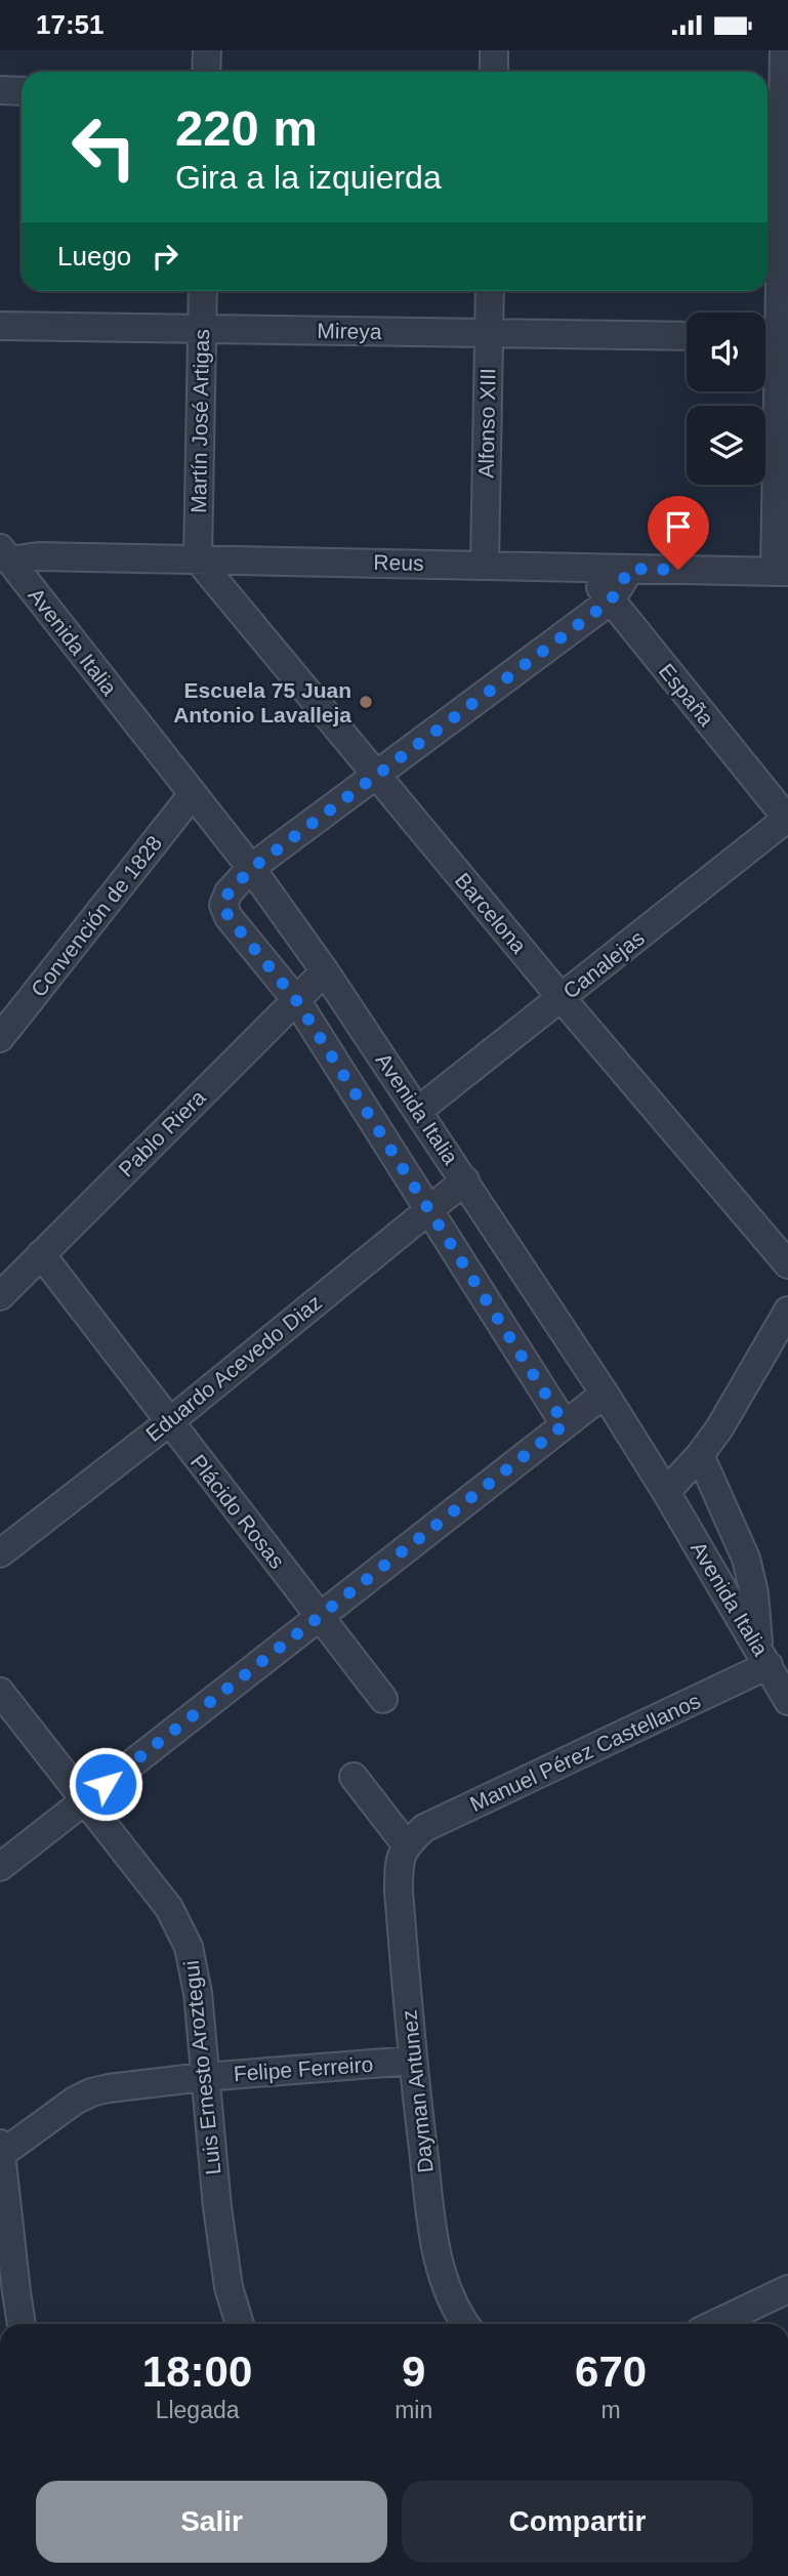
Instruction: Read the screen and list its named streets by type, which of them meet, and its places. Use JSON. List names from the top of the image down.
{
  "streets": {
    "street": [
      "Mireya",
      "Martín José Artigas",
      "Alfonso XIII",
      "Reus",
      "Avenida Italia",
      "España",
      "Barcelona",
      "Convención de 1828",
      "Canalejas",
      "Pablo Riera",
      "Eduardo Acevedo Diaz",
      "Plácido Rosas",
      "Manuel Pérez Castellanos",
      "Luis Ernesto Aroztegui",
      "Felipe Ferreiro",
      "Dayman Antunez"
    ]
  },
  "crossings": [
    ["Mireya", "Martín José Artigas"],
    ["Mireya", "Alfonso XIII"],
    ["Martín José Artigas", "Reus"],
    ["Martín José Artigas", "Barcelona"],
    ["Alfonso XIII", "Reus"],
    ["Reus", "Avenida Italia"],
    ["Reus", "España"],
    ["Reus", "Barcelona"],
    ["Avenida Italia", "Convención de 1828"],
    ["Avenida Italia", "Canalejas"],
    ["Avenida Italia", "Pablo Riera"],
    ["Avenida Italia", "Eduardo Acevedo Diaz"],
    ["Avenida Italia", "Manuel Pérez Castellanos"],
    ["España", "Canalejas"],
    ["Barcelona", "Canalejas"],
    ["Pablo Riera", "Plácido Rosas"],
    ["Eduardo Acevedo Diaz", "Plácido Rosas"],
    ["Manuel Pérez Castellanos", "Dayman Antunez"],
    ["Luis Ernesto Aroztegui", "Felipe Ferreiro"],
    ["Felipe Ferreiro", "Dayman Antunez"]
  ],
  "places": ["Escuela 75 Juan Antonio Lavalleja"],
  "page": {
    "status": "17:51",
    "turn": ["220 m", "Gira a la izquierda"],
    "then": "Luego",
    "eta": [
      "18:00",
      "Llegada",
      "9",
      "min",
      "670",
      "m"
    ],
    "buttons": ["Salir", "Compartir"]
  }
}
